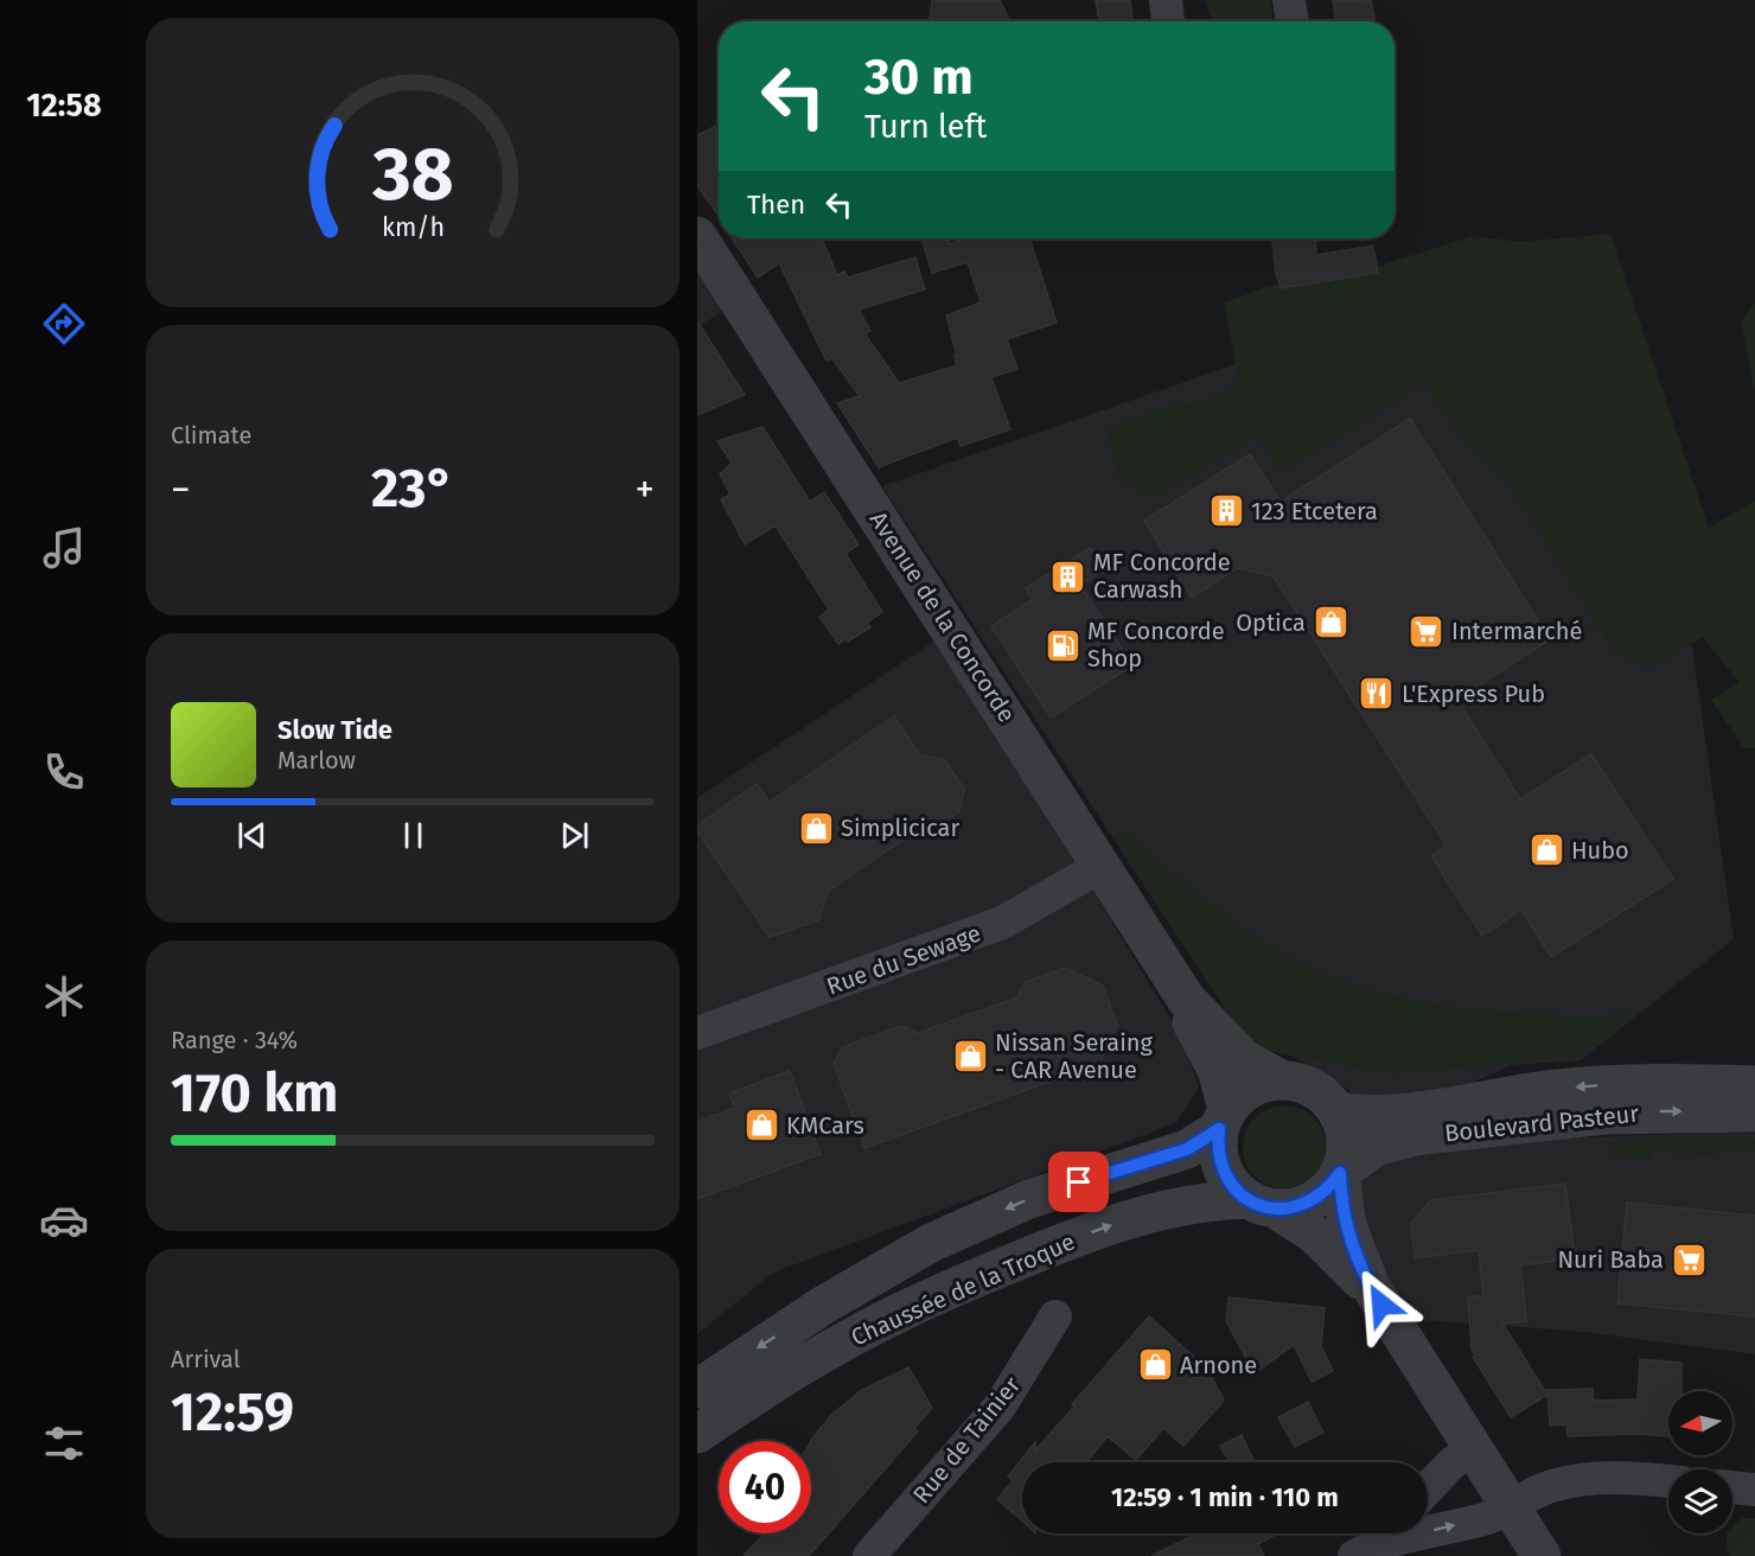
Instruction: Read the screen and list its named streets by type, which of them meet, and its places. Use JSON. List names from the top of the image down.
{
  "streets": {
    "street": [
      "Avenue de la Concorde",
      "Rue du Sewage",
      "Boulevard Pasteur",
      "Chaussée de la Troque",
      "Rue de Tainier"
    ]
  },
  "crossings": [
    ["Avenue de la Concorde", "Rue du Sewage"],
    ["Avenue de la Concorde", "Boulevard Pasteur"],
    ["Avenue de la Concorde", "Chaussée de la Troque"],
    ["Boulevard Pasteur", "Chaussée de la Troque"]
  ],
  "places": {
    "building": ["123 Etcetera", "MF Concorde Carwash"],
    "shop": [
      "Optica",
      "Simplicicar",
      "Hubo",
      "Nissan Seraing - CAR Avenue",
      "KMCars",
      "Arnone"
    ],
    "supermarket": ["Intermarché", "Nuri Baba"],
    "fuel station": ["MF Concorde Shop"],
    "restaurant": ["L'Express Pub"]
  },
  "north": "left",
  "page": {
    "tabs": "12:58",
    "turn": ["30 m", "Turn left"],
    "then": "Then",
    "tile": [
      "Climate",
      ["Range · 34%", "170 km"],
      ["Arrival", "12:59"]
    ],
    "heat": ["−", "23°", "+"],
    "song": ["Slow Tide", "Marlow"],
    "limit": "40",
    "trip": "12:59 · 1 min · 110 m",
    "gauge": ["38", "km/h"]
  }
}
